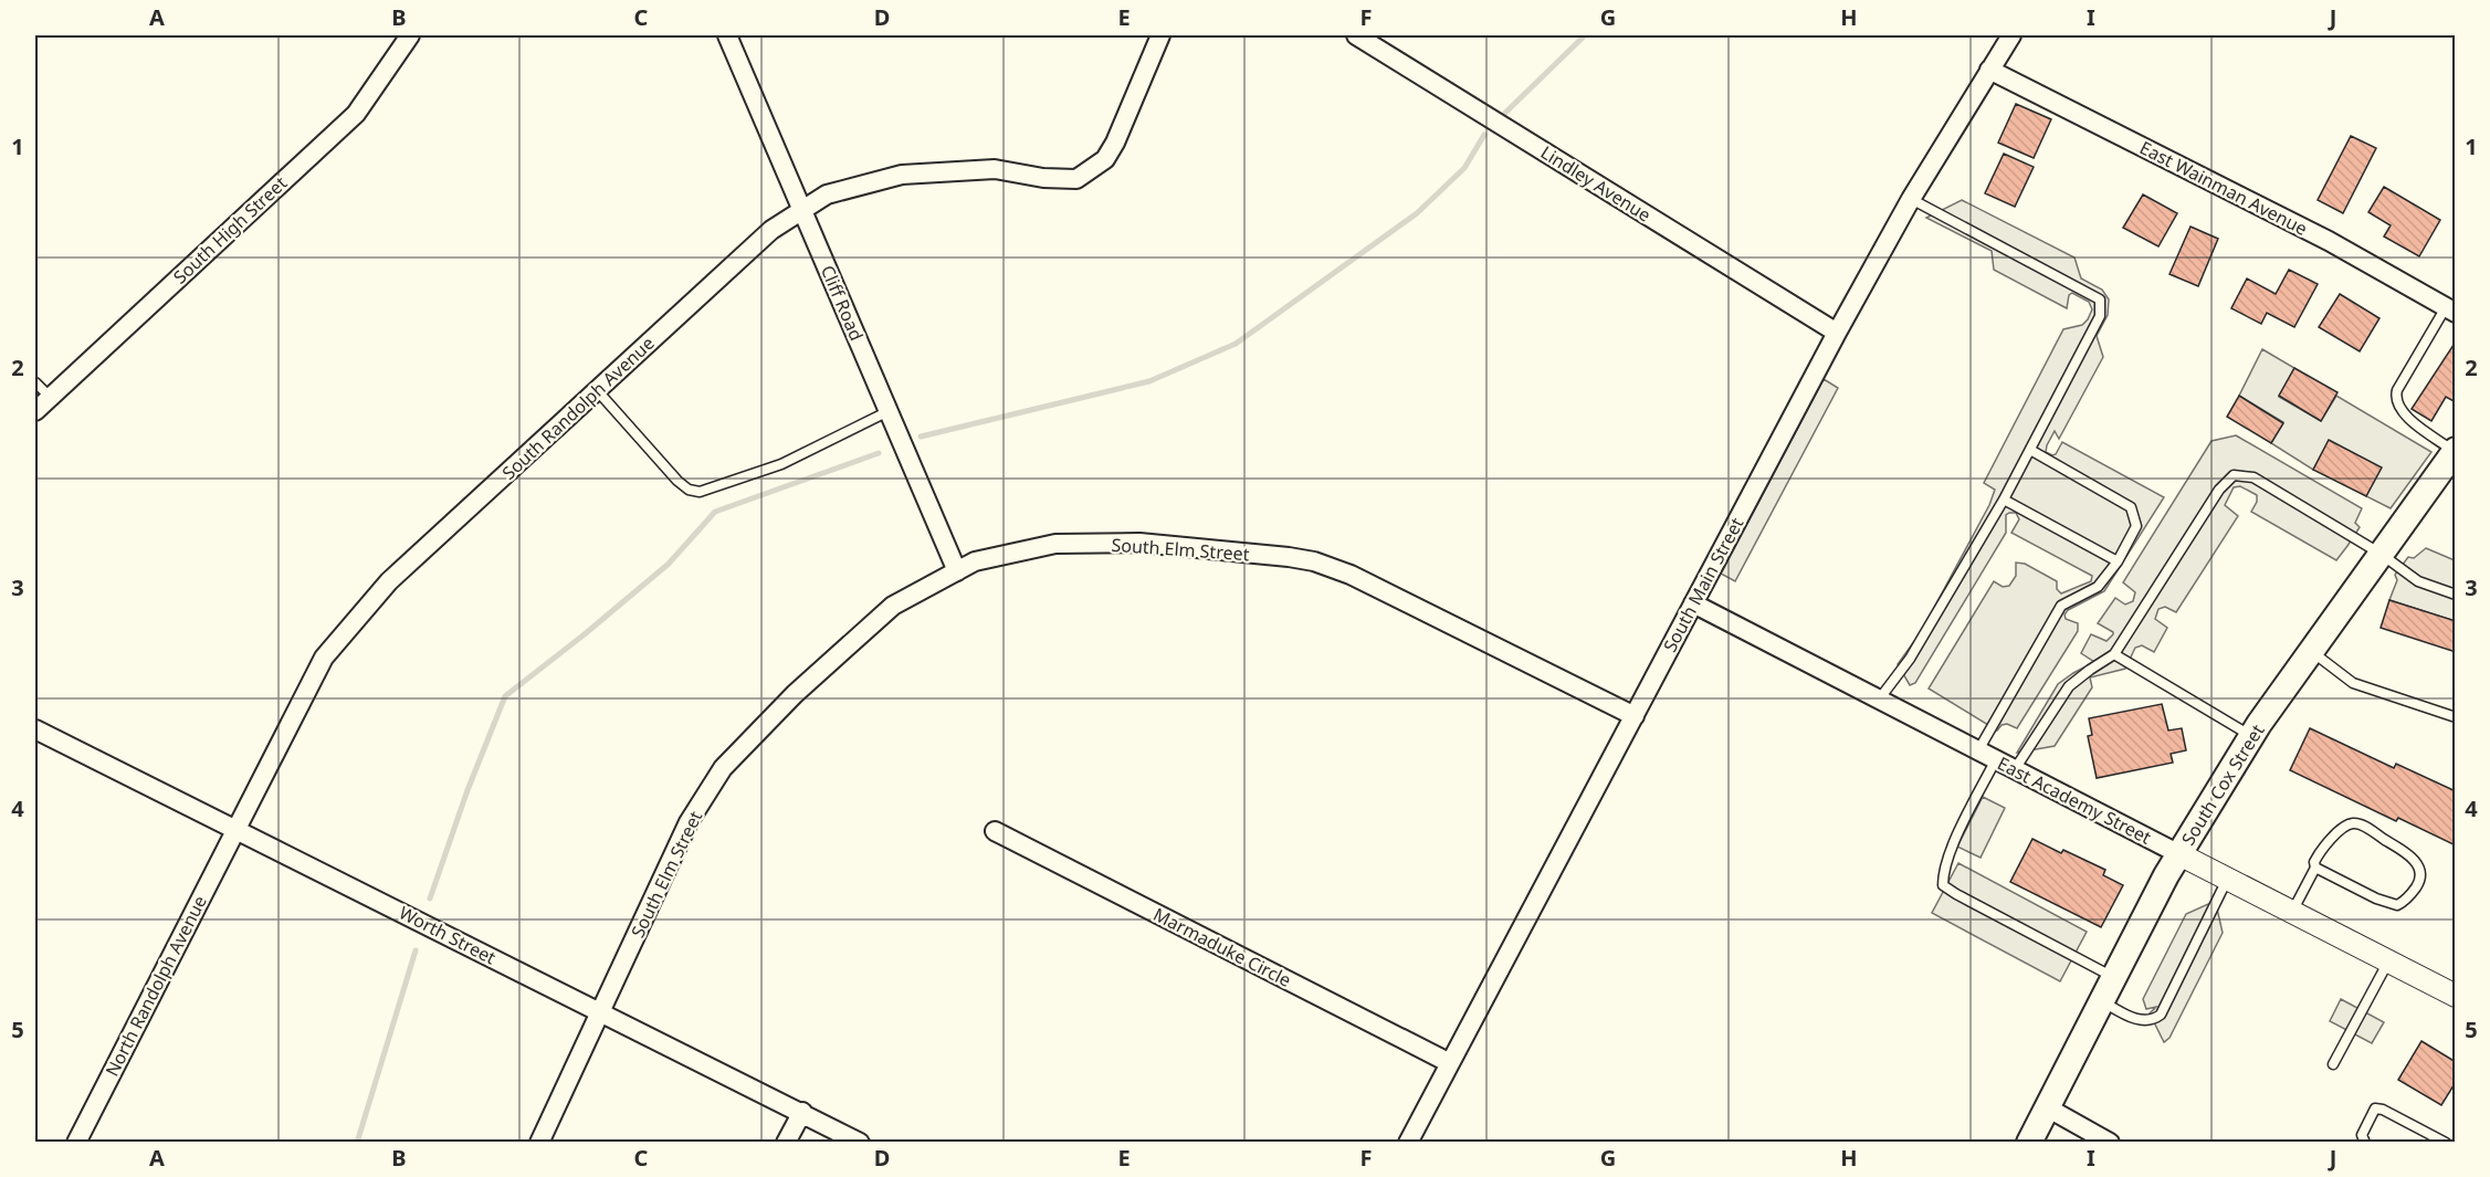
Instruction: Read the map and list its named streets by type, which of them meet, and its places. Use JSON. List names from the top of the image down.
{
  "streets": {
    "main road": ["South Cox Street"],
    "street": [
      "Lindley Avenue",
      "East Wainman Avenue",
      "South High Street",
      "Cliff Road",
      "South Randolph Avenue",
      "South Elm Street",
      "South Main Street",
      "East Academy Street",
      "Worth Street",
      "Marmaduke Circle",
      "North Randolph Avenue"
    ]
  },
  "crossings": [
    ["Lindley Avenue", "South Main Street"],
    ["East Wainman Avenue", "South Main Street"],
    ["Cliff Road", "South Randolph Avenue"],
    ["Cliff Road", "South Elm Street"],
    ["South Randolph Avenue", "Worth Street"],
    ["South Randolph Avenue", "North Randolph Avenue"],
    ["South Elm Street", "South Main Street"],
    ["South Elm Street", "Worth Street"],
    ["South Main Street", "East Academy Street"],
    ["South Main Street", "Marmaduke Circle"],
    ["South Cox Street", "East Academy Street"],
    ["Worth Street", "North Randolph Avenue"]
  ],
  "grid": {
    "columns": [
      "A",
      "B",
      "C",
      "D",
      "E",
      "F",
      "G",
      "H",
      "I",
      "J"
    ],
    "rows": [
      "1",
      "2",
      "3",
      "4",
      "5"
    ]
  }
}
